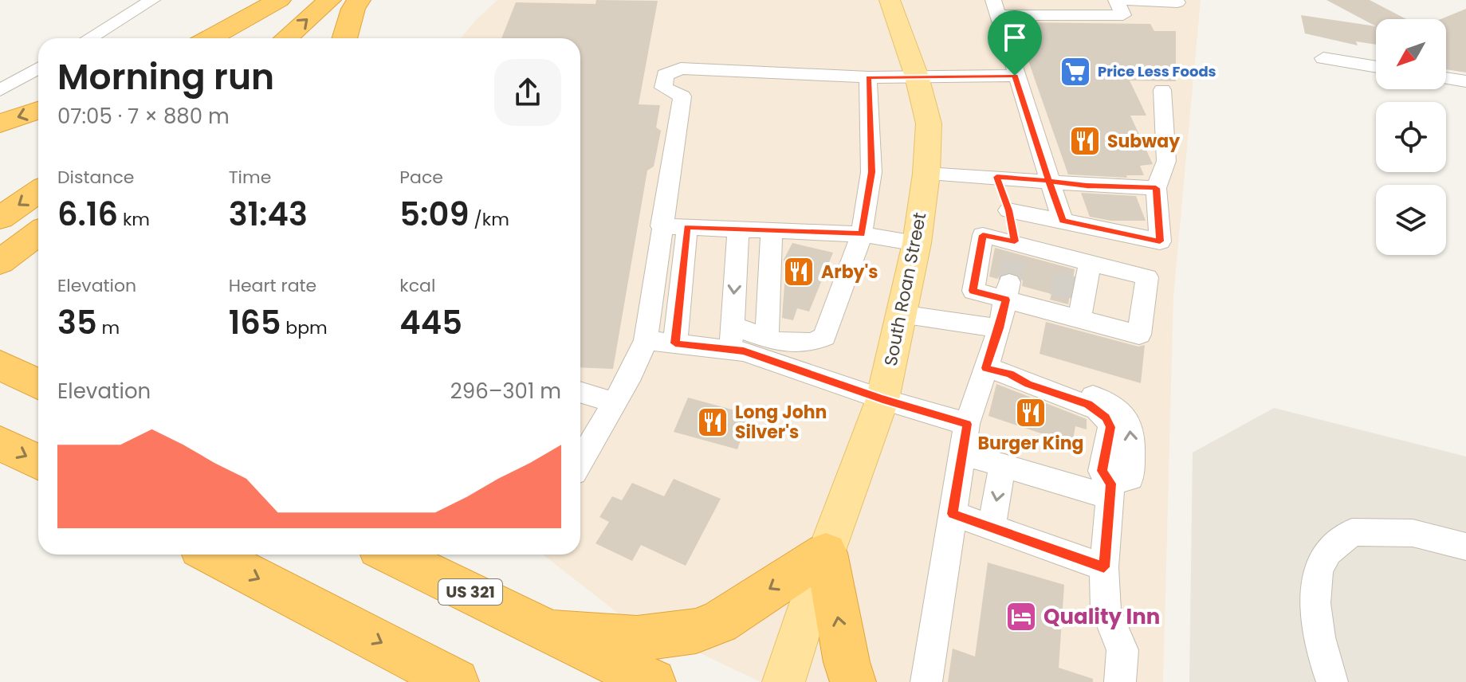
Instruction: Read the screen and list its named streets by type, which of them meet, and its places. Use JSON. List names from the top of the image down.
{
  "streets": {
    "highway": ["US 321"],
    "main road": ["South Roan Street"]
  },
  "places": {
    "supermarket": ["Price Less Foods"],
    "restaurant": [
      "Subway",
      "Arby's",
      "Burger King",
      "Long John Silver's"
    ],
    "hotel": ["Quality Inn"]
  },
  "north": "bottom left",
  "page": {
    "heading": ["Morning run", "07:05 · 7 × 880 m"],
    "stats": [
      ["Distance", "6.16 km"],
      ["Time", "31:43"],
      ["Pace", "5:09 /km"],
      ["Elevation", "35 m"],
      ["Heart rate", "165 bpm"],
      ["kcal", "445"]
    ],
    "chart": ["Elevation", "296–301 m"]
  }
}
